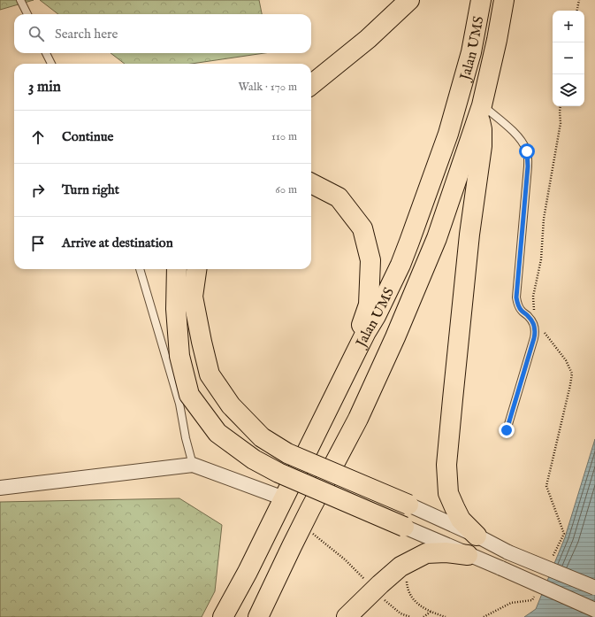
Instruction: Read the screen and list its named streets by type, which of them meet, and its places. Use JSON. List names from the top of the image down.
{
  "streets": {
    "highway": ["Jalan UMS"]
  },
  "page": {
    "map_buttons": ["+", "−"],
    "search": "Search here",
    "heading": ["3 min", "Walk · 170 m"],
    "list": [
      ["Continue", "110 m"],
      ["Turn right", "60 m"],
      "Arrive at destination"
    ]
  }
}
